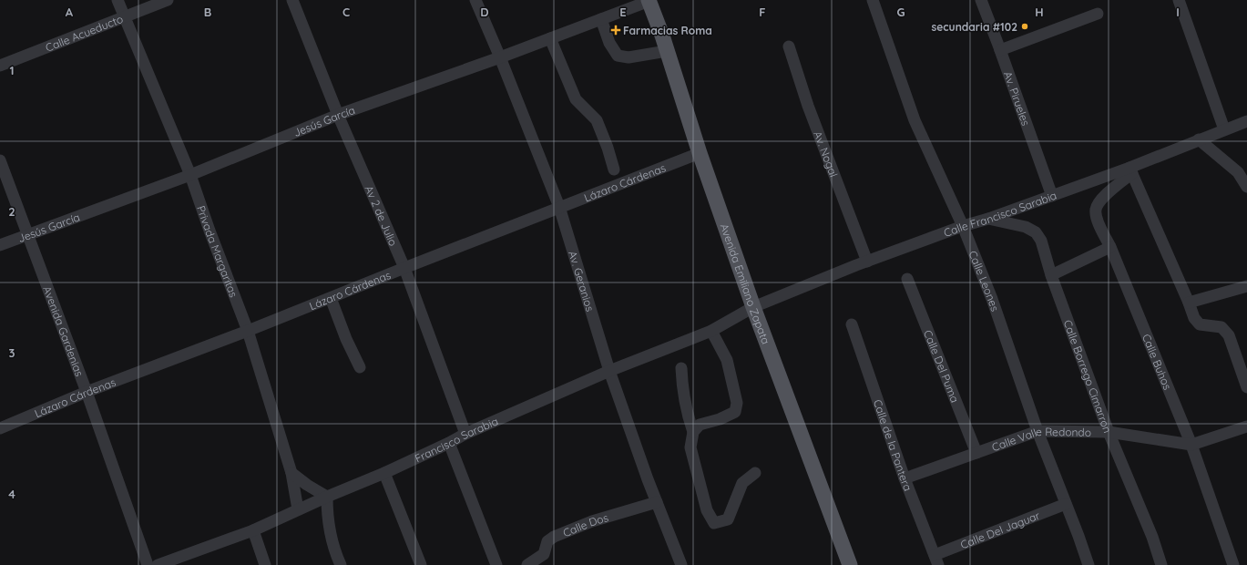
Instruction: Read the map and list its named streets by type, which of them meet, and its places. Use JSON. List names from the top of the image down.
{
  "streets": {
    "main road": ["Avenida Emiliano Zapata"],
    "street": [
      "Calle Acueducto",
      "Av. Pirueles",
      "Jesús García",
      "Av. Nogal",
      "Lázaro Cárdenas",
      "Calle Francisco Sarabia",
      "Av 2 de Julio",
      "Privada Margaritas",
      "Av. Geranios",
      "Calle Leones",
      "Avenida Gardenias",
      "Calle Buhos",
      "Calle Del Puma",
      "Calle Borrego Cimarron",
      "Francisco Sarabia",
      "Calle Valle Redondo",
      "Calle de la Pantera",
      "Calle Dos",
      "Calle Del Jaguar"
    ]
  },
  "crossings": [
    ["Calle Acueducto", "Privada Margaritas"],
    ["Av. Pirueles", "Calle Francisco Sarabia"],
    ["Jesús García", "Av 2 de Julio"],
    ["Jesús García", "Privada Margaritas"],
    ["Jesús García", "Av. Geranios"],
    ["Jesús García", "Avenida Emiliano Zapata"],
    ["Jesús García", "Avenida Gardenias"],
    ["Av. Nogal", "Calle Francisco Sarabia"],
    ["Lázaro Cárdenas", "Av 2 de Julio"],
    ["Lázaro Cárdenas", "Privada Margaritas"],
    ["Lázaro Cárdenas", "Av. Geranios"],
    ["Lázaro Cárdenas", "Avenida Emiliano Zapata"],
    ["Lázaro Cárdenas", "Avenida Gardenias"],
    ["Calle Francisco Sarabia", "Calle Leones"],
    ["Calle Francisco Sarabia", "Avenida Emiliano Zapata"],
    ["Calle Francisco Sarabia", "Calle Buhos"],
    ["Calle Francisco Sarabia", "Calle Borrego Cimarron"],
    ["Calle Francisco Sarabia", "Francisco Sarabia"],
    ["Av 2 de Julio", "Francisco Sarabia"],
    ["Privada Margaritas", "Francisco Sarabia"],
    ["Av. Geranios", "Francisco Sarabia"],
    ["Av. Geranios", "Calle Dos"],
    ["Calle Leones", "Calle Valle Redondo"],
    ["Calle Leones", "Calle Del Jaguar"],
    ["Avenida Emiliano Zapata", "Francisco Sarabia"],
    ["Calle Buhos", "Calle Valle Redondo"],
    ["Calle Del Puma", "Calle Valle Redondo"],
    ["Calle Borrego Cimarron", "Calle Valle Redondo"],
    ["Calle Valle Redondo", "Calle de la Pantera"],
    ["Calle de la Pantera", "Calle Del Jaguar"]
  ],
  "places": {
    "other": ["secundaria #102"],
    "health": ["Farmacias Roma"]
  },
  "grid": {
    "columns": [
      "A",
      "B",
      "C",
      "D",
      "E",
      "F",
      "G",
      "H",
      "I"
    ],
    "rows": [
      "1",
      "2",
      "3",
      "4"
    ]
  }
}
